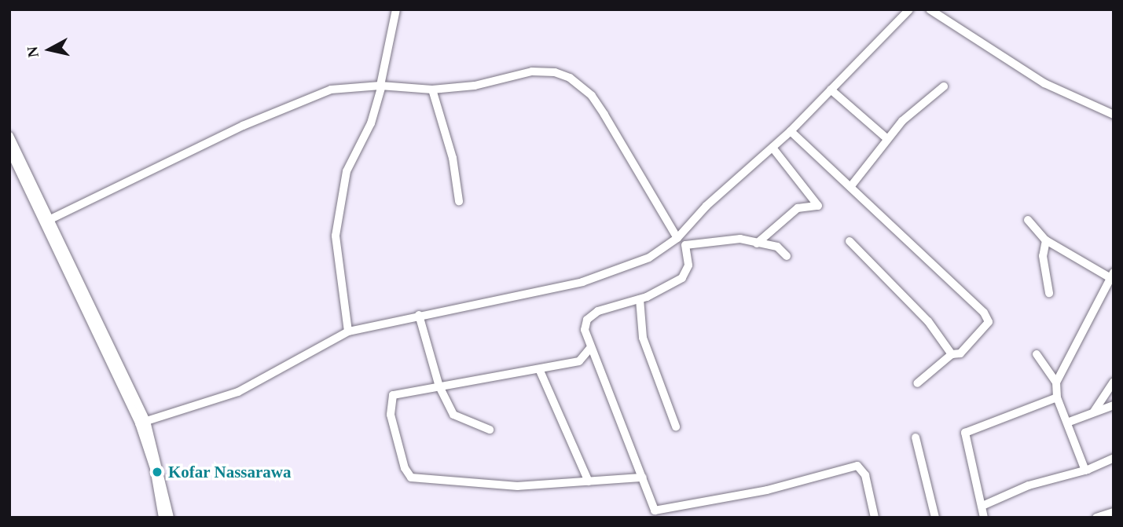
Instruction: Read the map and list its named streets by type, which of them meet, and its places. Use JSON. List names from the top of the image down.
{
  "places": ["Kofar Nassarawa"],
  "north": "left"
}
